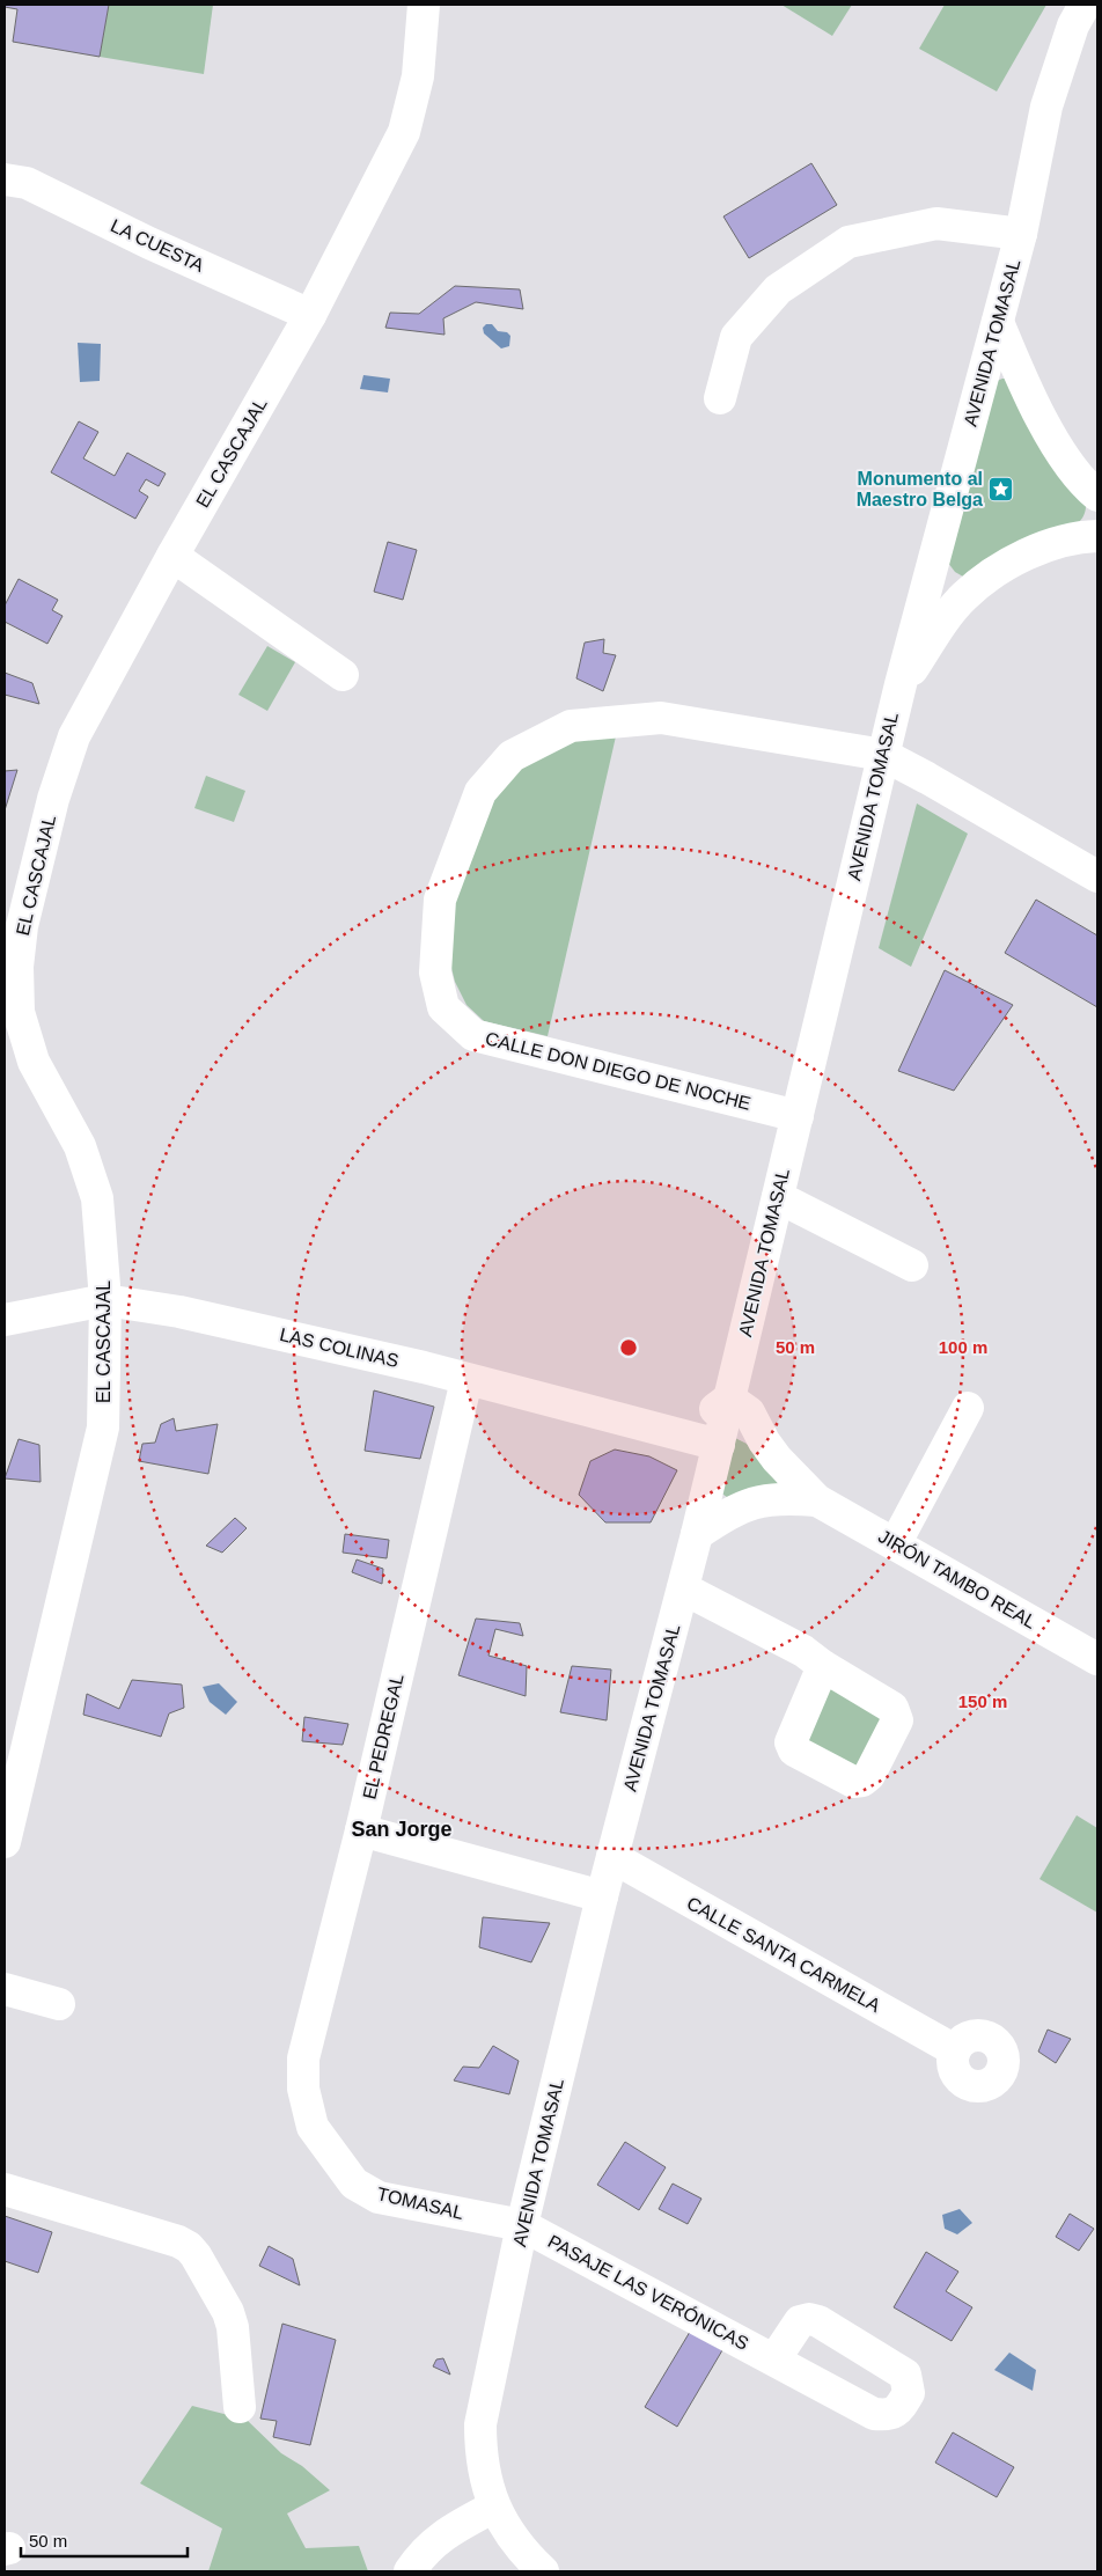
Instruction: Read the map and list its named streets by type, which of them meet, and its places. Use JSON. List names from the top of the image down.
{
  "streets": {
    "street": [
      "LA CUESTA",
      "AVENIDA TOMASAL",
      "EL CASCAJAL",
      "CALLE DON DIEGO DE NOCHE",
      "LAS COLINAS",
      "JIRÓN TAMBO REAL",
      "EL PEDREGAL",
      "CALLE SANTA CARMELA",
      "TOMASAL",
      "PASAJE LAS VERÓNICAS"
    ]
  },
  "crossings": [
    ["LA CUESTA", "EL CASCAJAL"],
    ["AVENIDA TOMASAL", "CALLE DON DIEGO DE NOCHE"],
    ["AVENIDA TOMASAL", "LAS COLINAS"],
    ["AVENIDA TOMASAL", "JIRÓN TAMBO REAL"],
    ["AVENIDA TOMASAL", "CALLE SANTA CARMELA"],
    ["AVENIDA TOMASAL", "TOMASAL"],
    ["AVENIDA TOMASAL", "PASAJE LAS VERÓNICAS"],
    ["EL CASCAJAL", "LAS COLINAS"],
    ["LAS COLINAS", "EL PEDREGAL"],
    ["EL PEDREGAL", "TOMASAL"],
    ["TOMASAL", "PASAJE LAS VERÓNICAS"]
  ],
  "districts": ["San Jorge"],
  "places": {
    "place": ["Monumento al Maestro Belga"]
  },
  "scale_bar": "50 m",
  "rings": ["50 m", "100 m", "150 m"]
}
